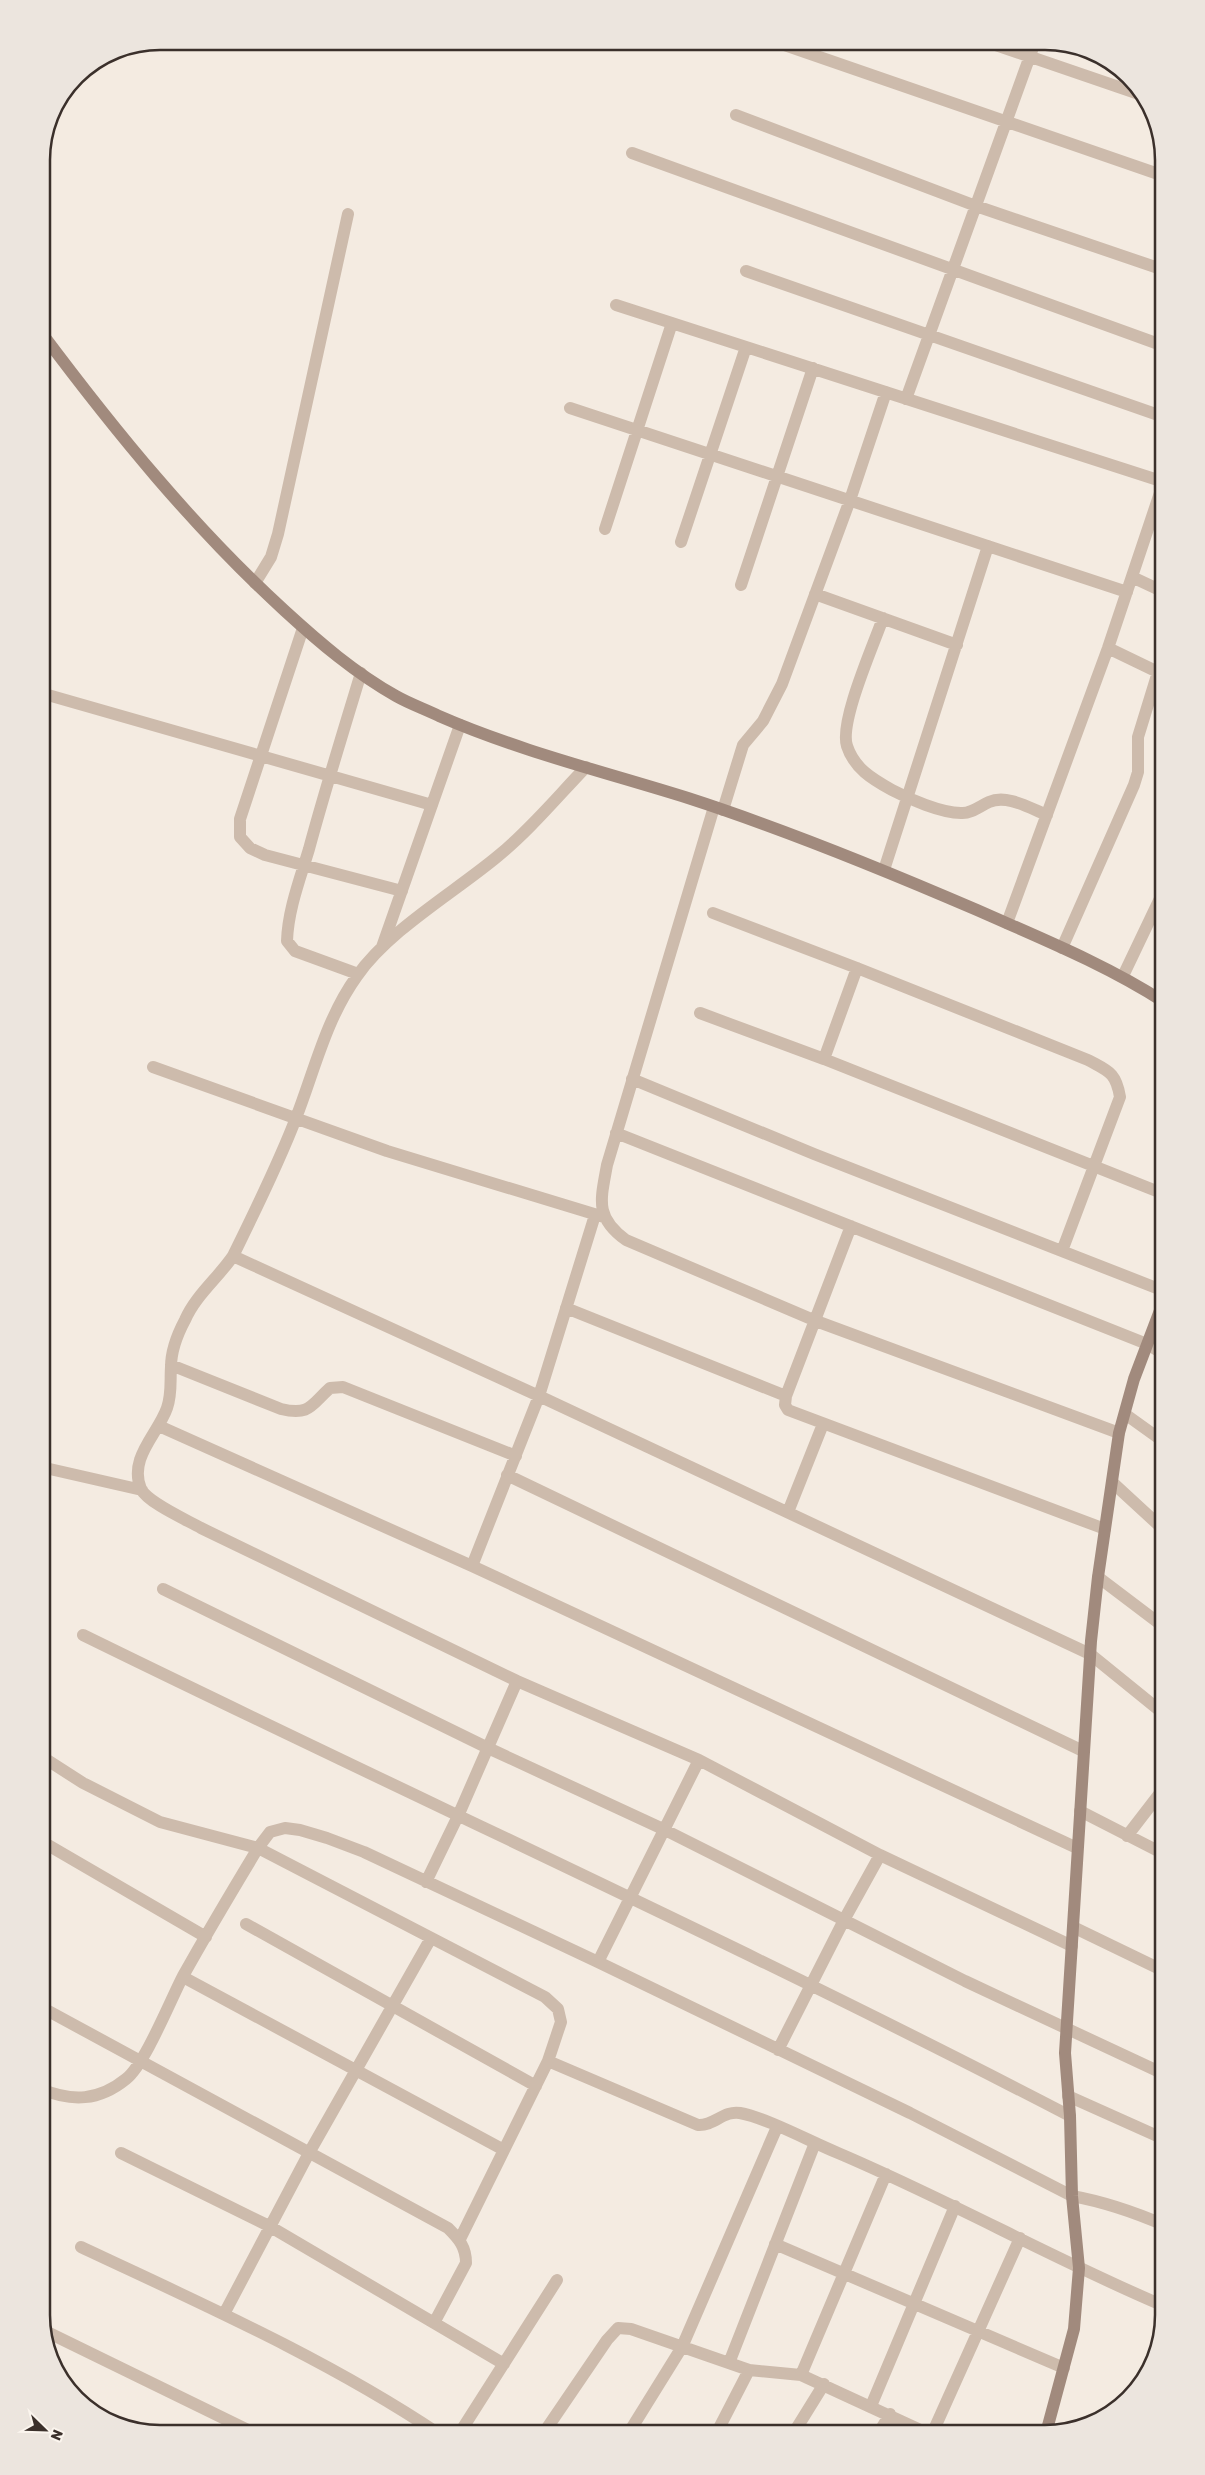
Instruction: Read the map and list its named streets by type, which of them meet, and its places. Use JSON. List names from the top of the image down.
{
  "north": "bottom right"
}
